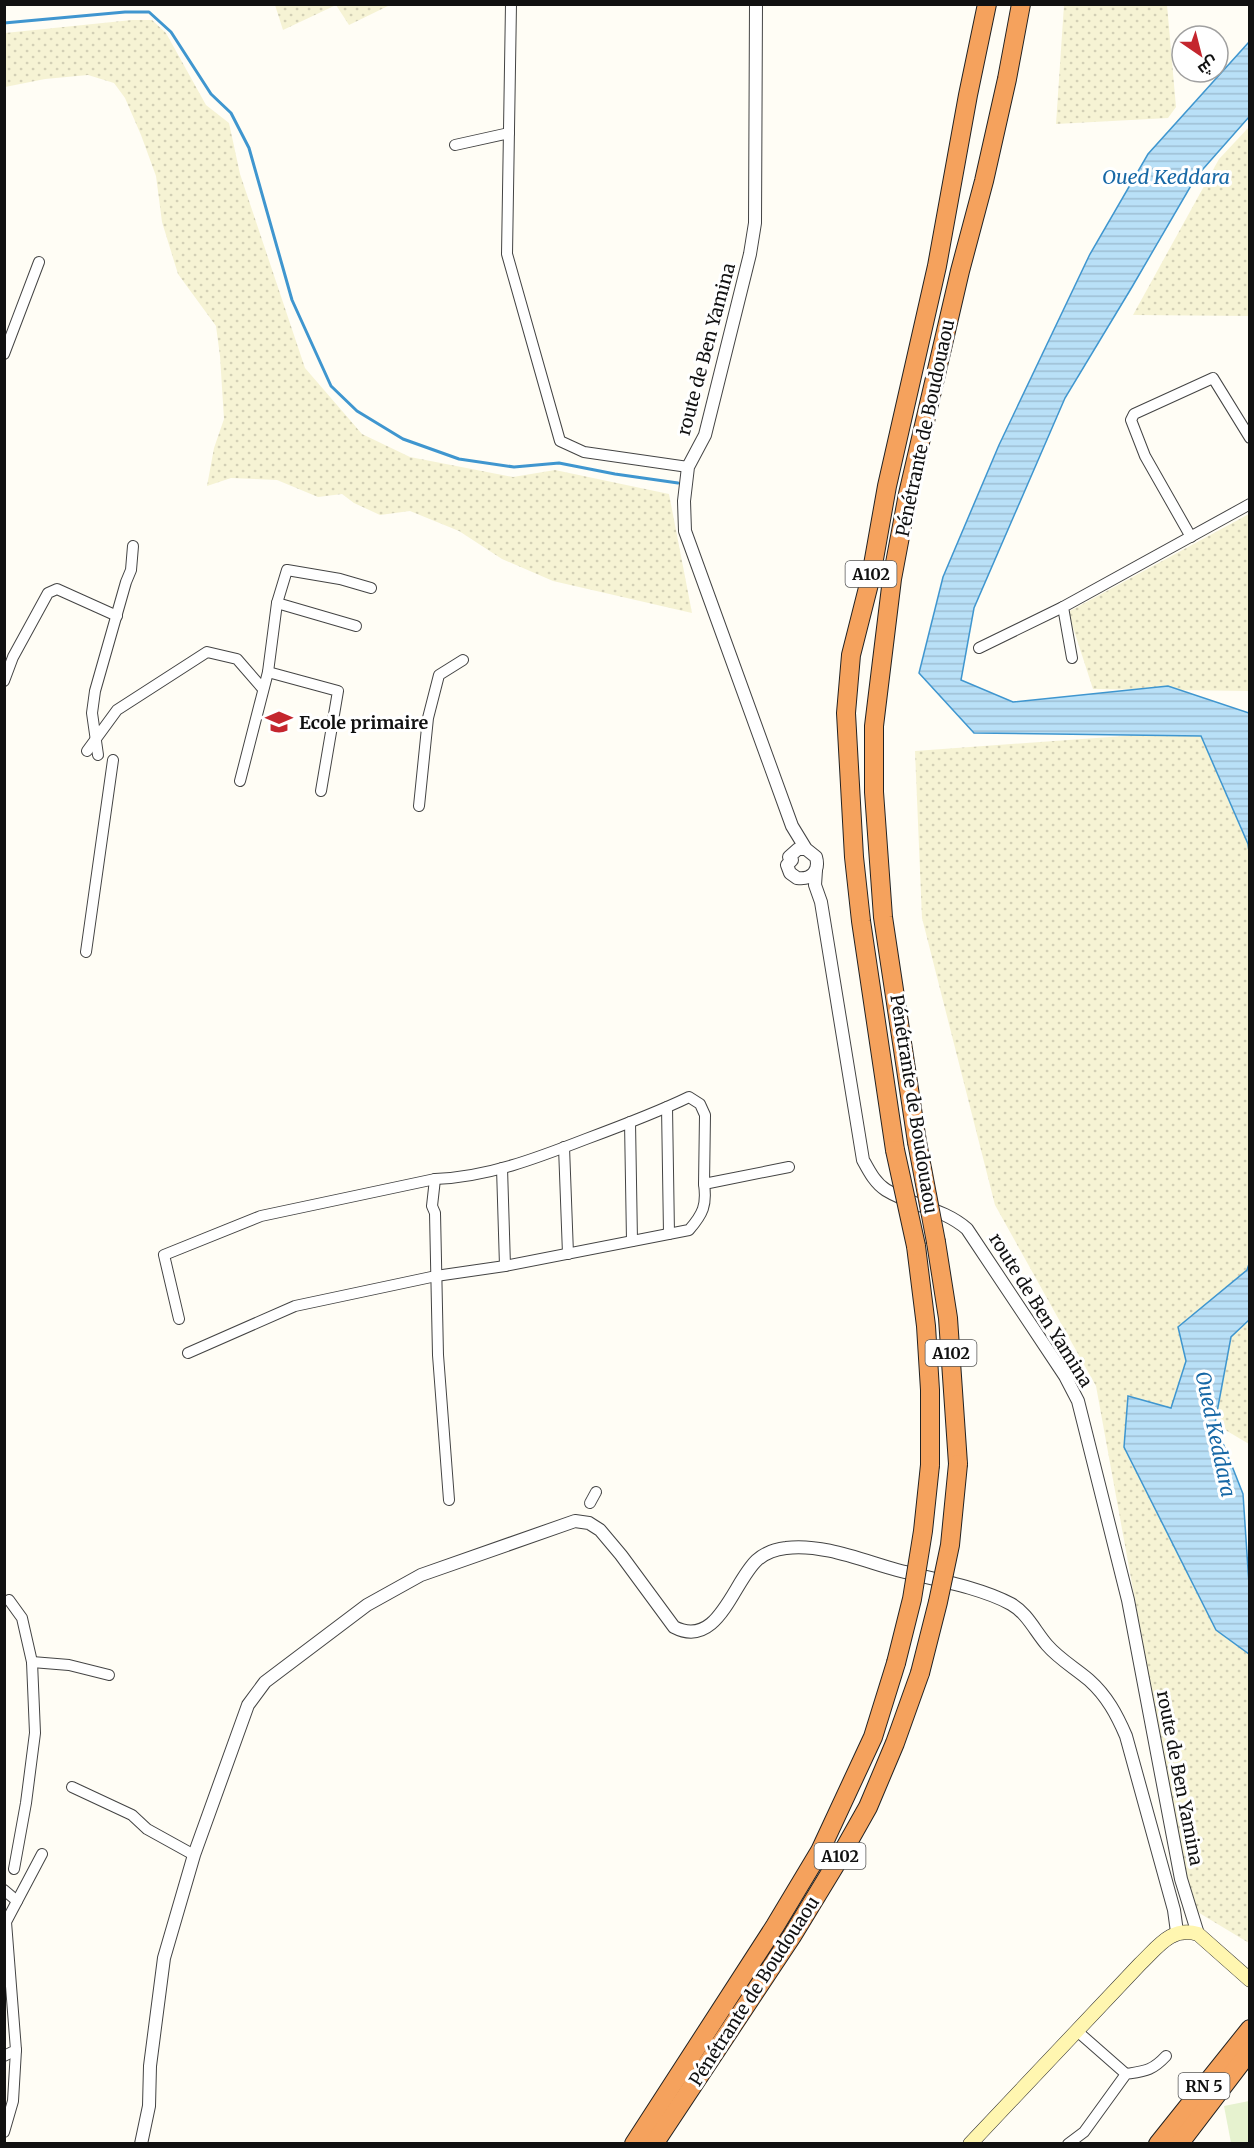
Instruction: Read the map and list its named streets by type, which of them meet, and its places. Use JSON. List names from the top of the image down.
{
  "streets": {
    "highway": ["Pénétrante de Boudouaou", "A102", "RN 5"],
    "street": ["route de Ben Yamina"]
  },
  "water": ["Oued Keddara"],
  "places": {
    "school or university": ["Ecole primaire"]
  },
  "north": "bottom right"
}
